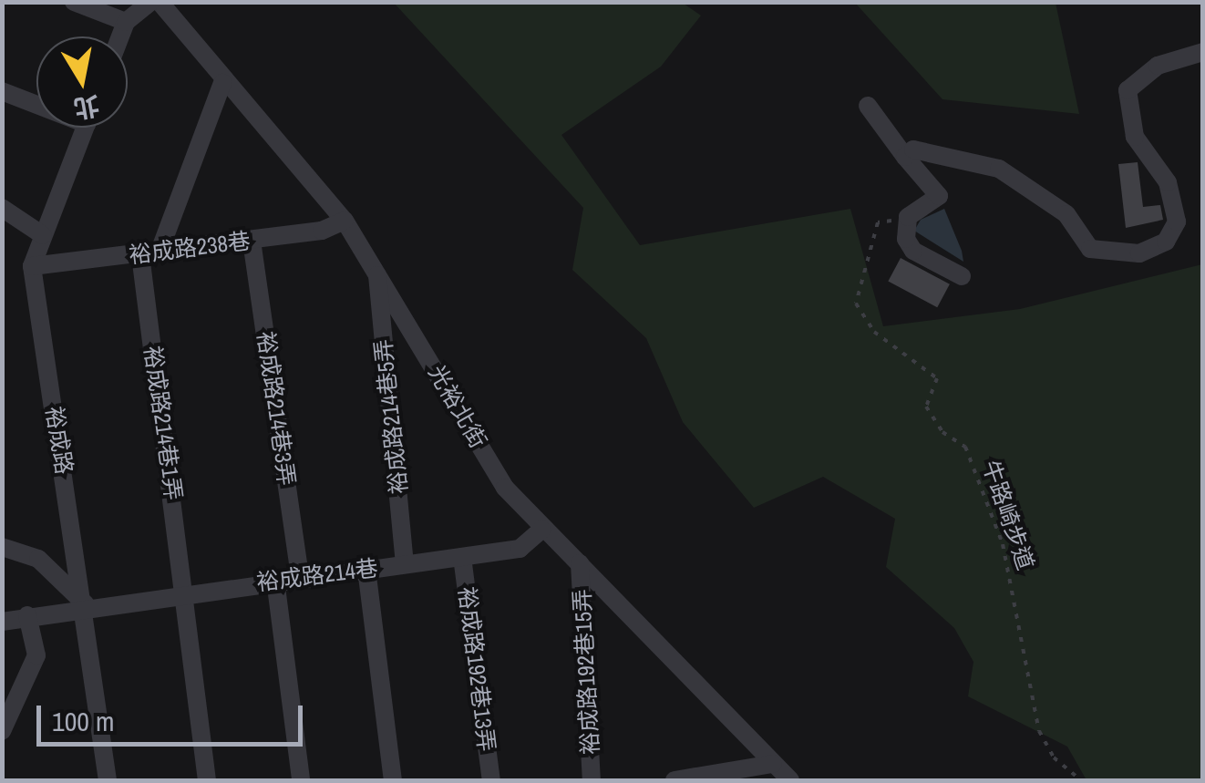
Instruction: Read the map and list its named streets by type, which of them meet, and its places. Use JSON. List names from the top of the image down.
{
  "streets": {
    "street": [
      "裕成路238巷",
      "光裕北街",
      "裕成路214巷3弄",
      "裕成路214巷5弄",
      "裕成路214巷1弄",
      "裕成路",
      "裕成路214巷",
      "裕成路192巷13弄",
      "裕成路192巷15弄"
    ],
    "path": ["牛路崎步道"]
  },
  "crossings": [
    ["裕成路238巷", "光裕北街"],
    ["裕成路238巷", "裕成路214巷3弄"],
    ["裕成路238巷", "裕成路214巷1弄"],
    ["裕成路238巷", "裕成路"],
    ["光裕北街", "裕成路214巷5弄"],
    ["光裕北街", "裕成路214巷"],
    ["光裕北街", "裕成路192巷15弄"],
    ["裕成路214巷3弄", "裕成路214巷"],
    ["裕成路214巷5弄", "裕成路214巷"],
    ["裕成路214巷1弄", "裕成路214巷"],
    ["裕成路", "裕成路214巷"],
    ["裕成路214巷", "裕成路192巷13弄"]
  ],
  "scale_bar": "100 m",
  "north": "bottom"
}
